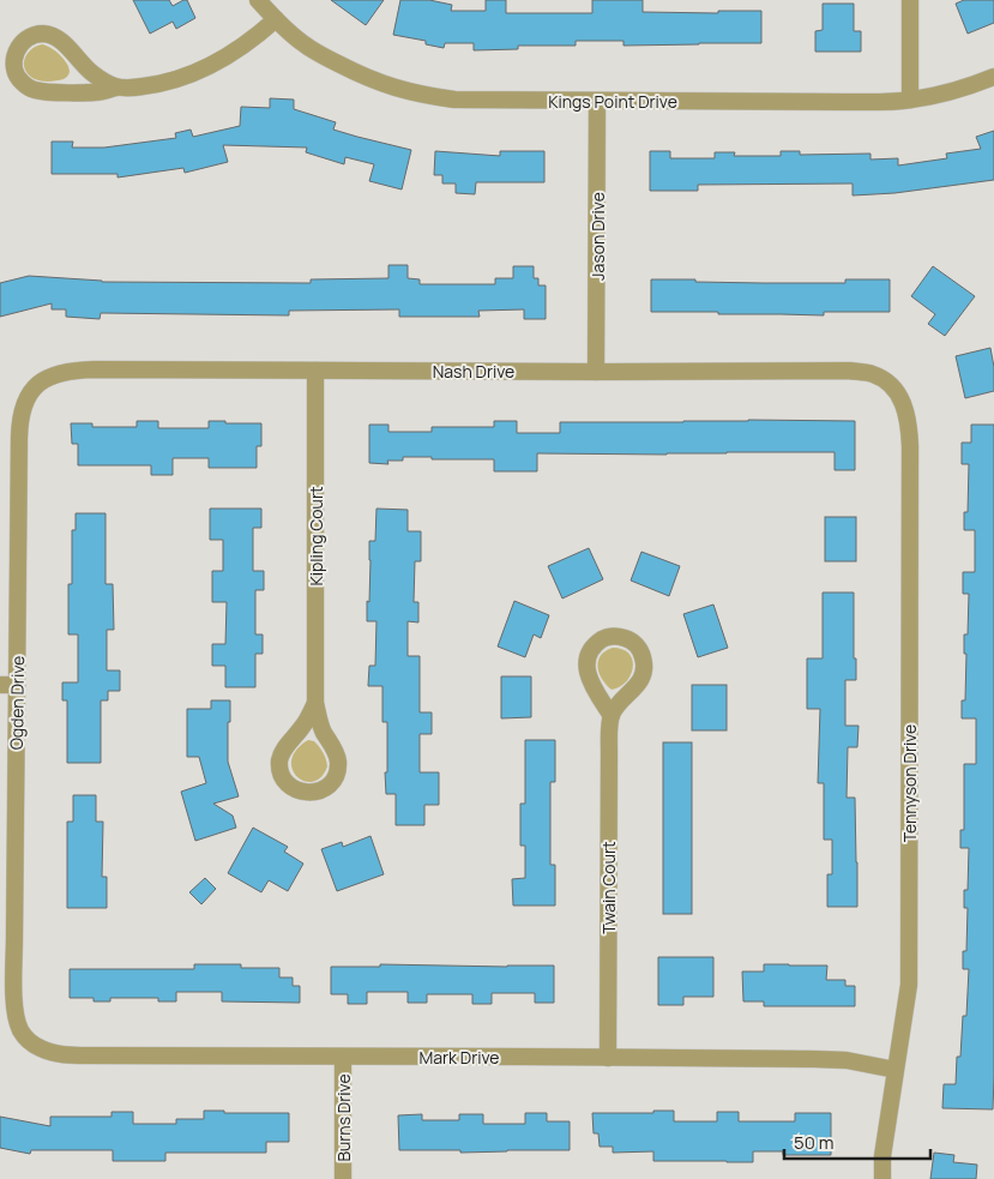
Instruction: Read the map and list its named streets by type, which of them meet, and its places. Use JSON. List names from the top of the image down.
{
  "streets": {
    "street": [
      "Kings Point Drive",
      "Jason Drive",
      "Nash Drive",
      "Kipling Court",
      "Ogden Drive",
      "Tennyson Drive",
      "Twain Court",
      "Mark Drive",
      "Burns Drive"
    ]
  },
  "crossings": [
    ["Kings Point Drive", "Jason Drive"],
    ["Jason Drive", "Nash Drive"],
    ["Nash Drive", "Kipling Court"],
    ["Nash Drive", "Ogden Drive"],
    ["Nash Drive", "Tennyson Drive"],
    ["Ogden Drive", "Mark Drive"],
    ["Tennyson Drive", "Mark Drive"],
    ["Twain Court", "Mark Drive"],
    ["Mark Drive", "Burns Drive"]
  ],
  "scale_bar": "50 m"
}
